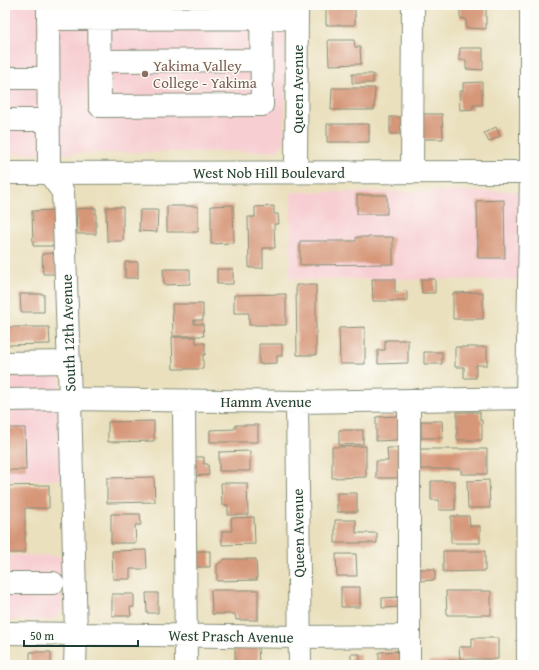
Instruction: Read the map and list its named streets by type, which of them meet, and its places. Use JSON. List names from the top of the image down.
{
  "streets": {
    "street": [
      "Queen Avenue",
      "West Nob Hill Boulevard",
      "South 12th Avenue",
      "Hamm Avenue",
      "West Prasch Avenue"
    ]
  },
  "crossings": [
    ["Queen Avenue", "West Nob Hill Boulevard"],
    ["Queen Avenue", "Hamm Avenue"],
    ["Queen Avenue", "West Prasch Avenue"],
    ["West Nob Hill Boulevard", "South 12th Avenue"],
    ["South 12th Avenue", "Hamm Avenue"],
    ["South 12th Avenue", "West Prasch Avenue"]
  ],
  "places": ["Yakima Valley College - Yakima"],
  "scale_bar": "50 m"
}
